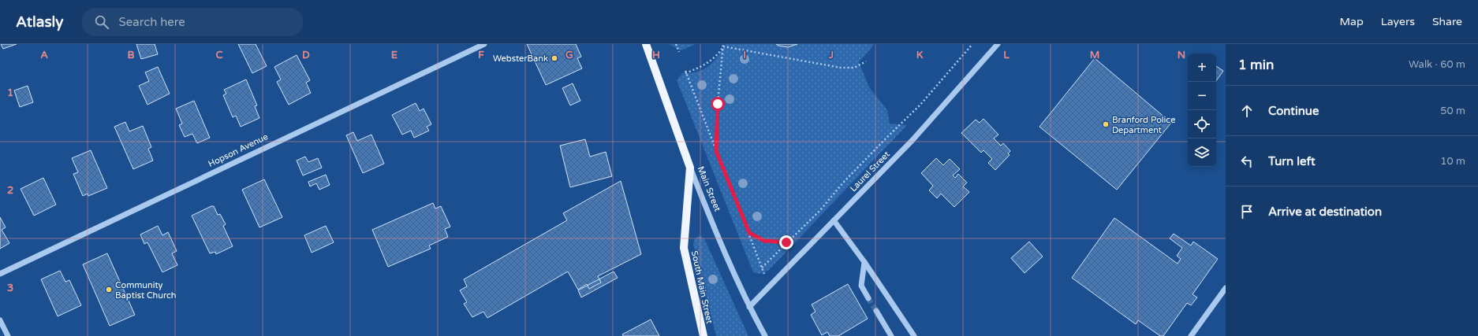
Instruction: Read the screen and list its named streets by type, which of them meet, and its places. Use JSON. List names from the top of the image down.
{
  "streets": {
    "main road": ["Main Street", "South Main Street"],
    "street": ["Hopson Avenue", "Laurel Street"]
  },
  "crossings": [
    ["Laurel Street", "Main Street"],
    ["Main Street", "South Main Street"]
  ],
  "places": ["WebsterBank", "Branford Police Department", "Community Baptist Church"],
  "page": {
    "header": "Atlasly",
    "search": "Search here",
    "nav": ["Map", "Layers", "Share"],
    "heading": ["1 min", "Walk · 60 m"],
    "map_buttons": ["+", "−"],
    "list": [
      ["Continue", "50 m"],
      ["Turn left", "10 m"],
      "Arrive at destination"
    ]
  },
  "grid": {
    "columns": [
      "A",
      "B",
      "C",
      "D",
      "E",
      "F",
      "G",
      "H",
      "I",
      "J",
      "K",
      "L",
      "M",
      "N"
    ],
    "rows": ["1", "2", "3"]
  }
}
